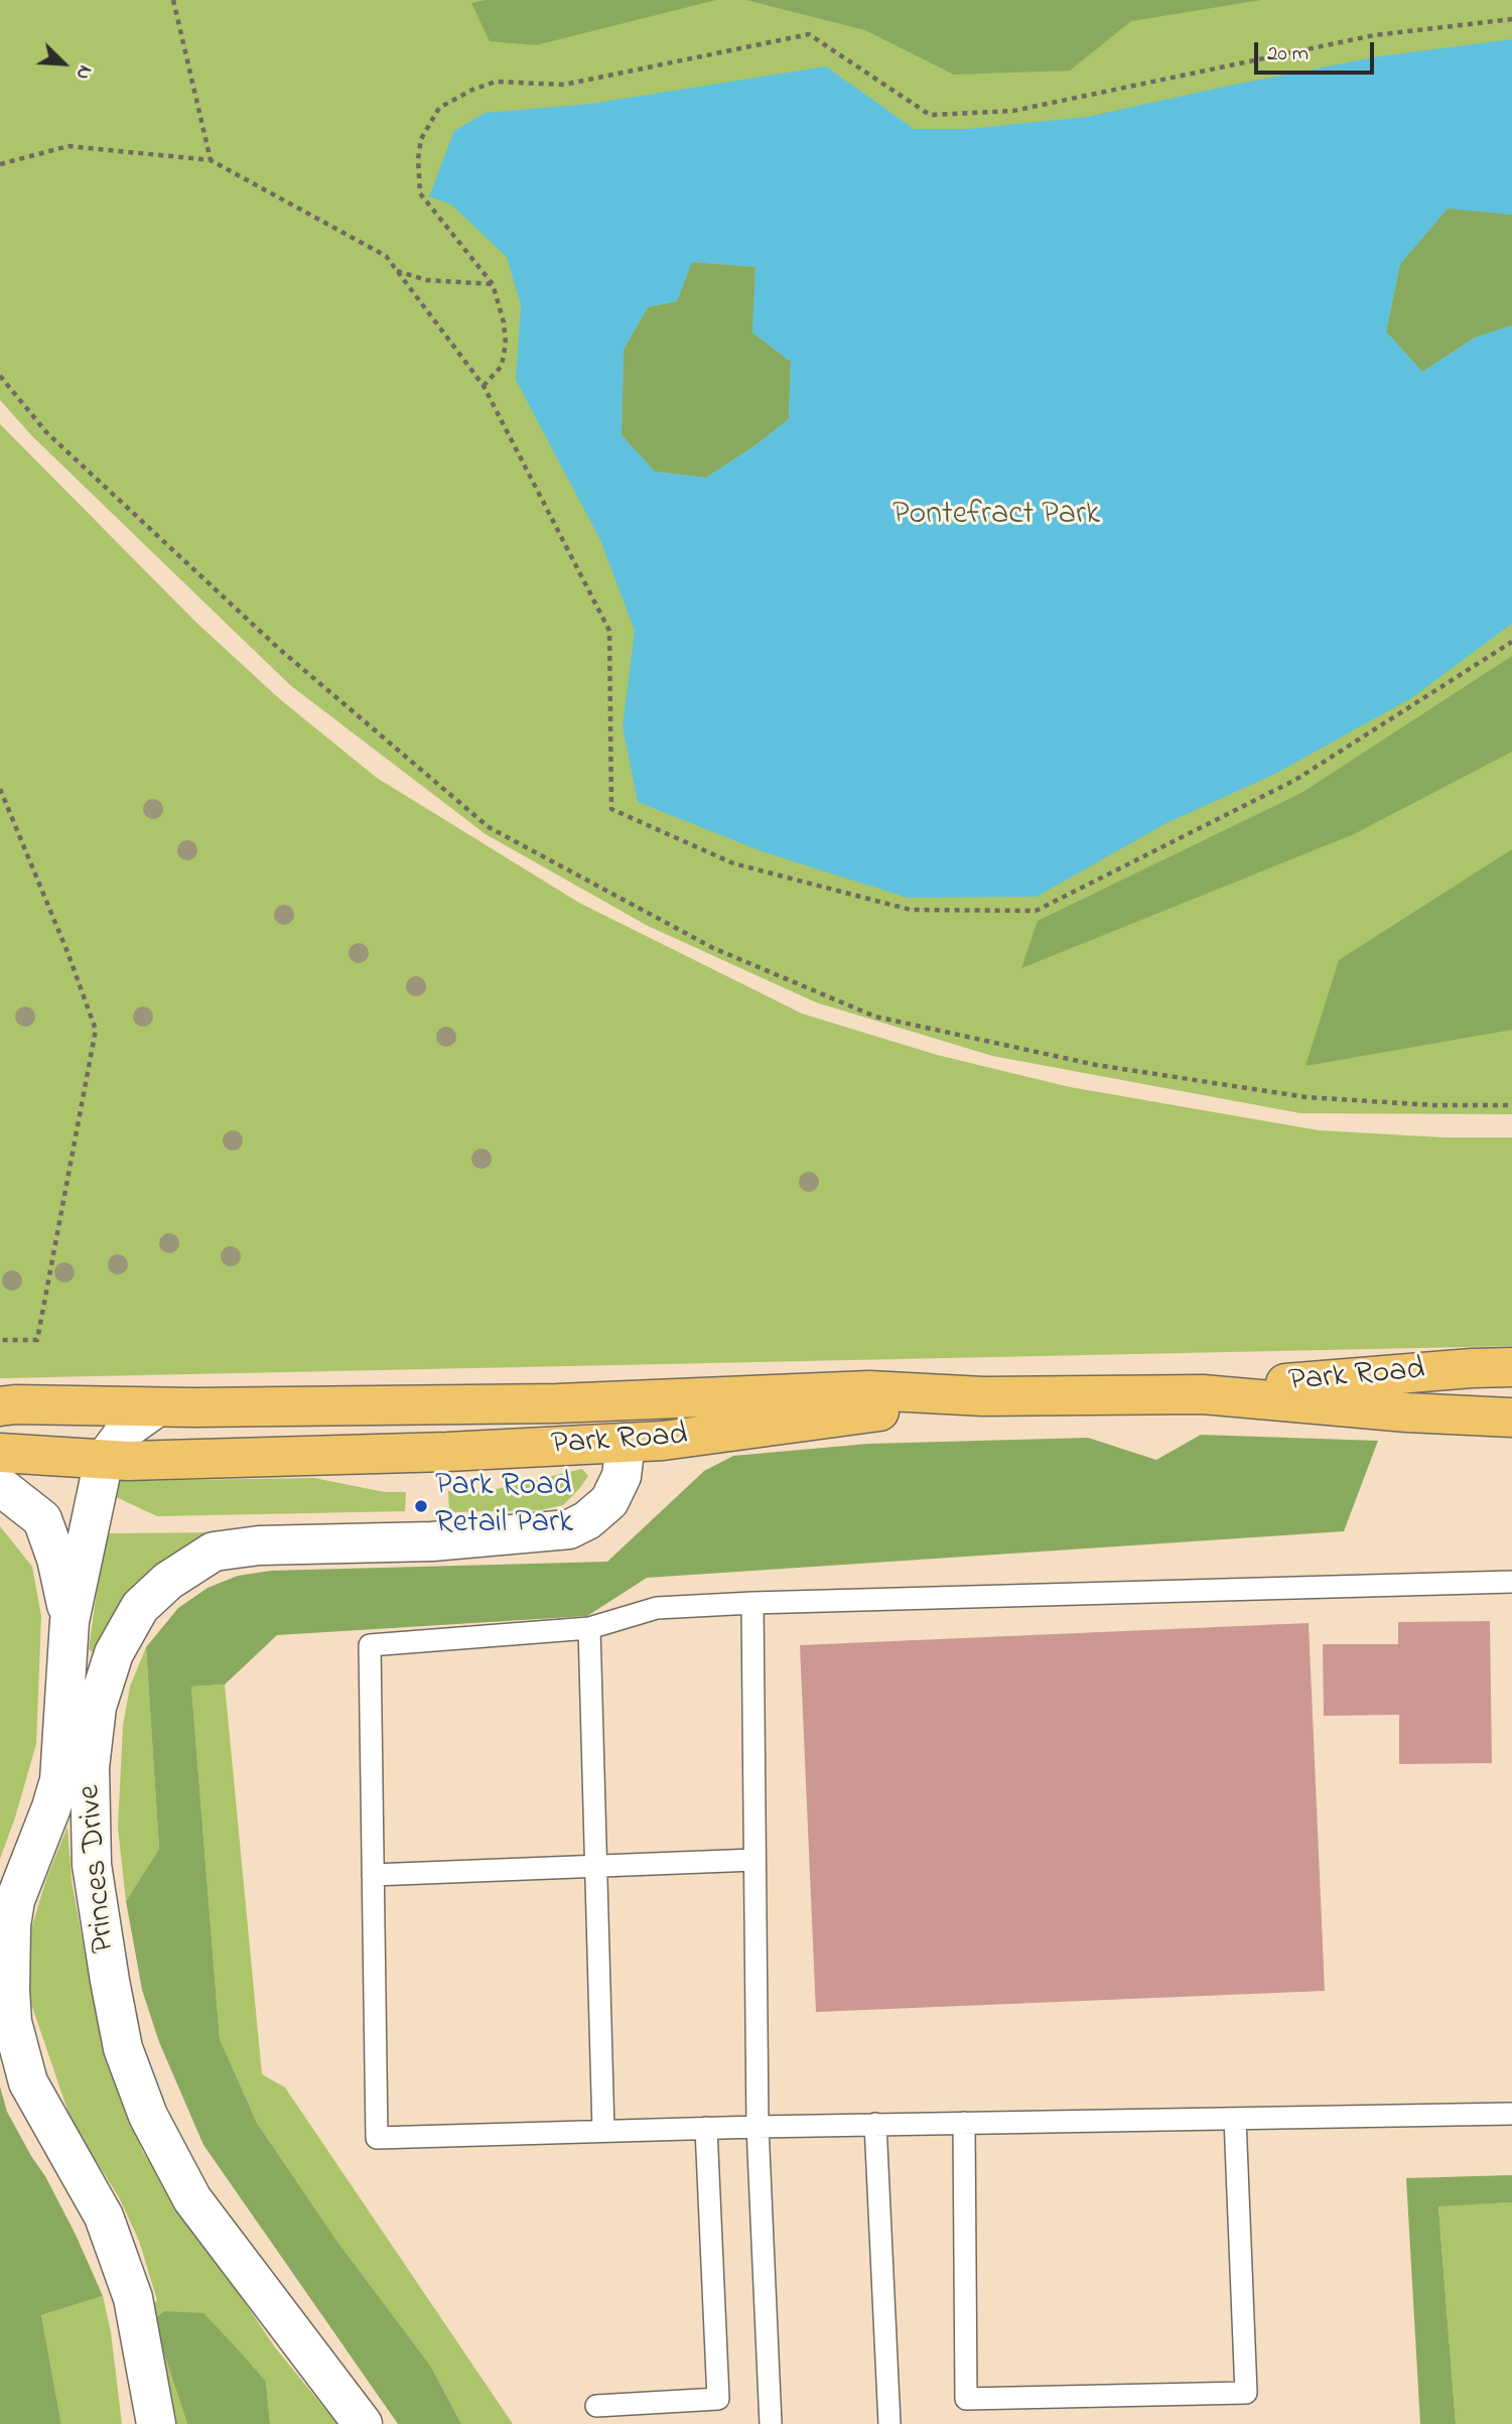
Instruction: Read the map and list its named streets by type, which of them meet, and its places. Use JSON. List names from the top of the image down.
{
  "streets": {
    "main road": ["Park Road"],
    "street": ["Princes Drive"]
  },
  "crossings": [
    ["Park Road", "Princes Drive"]
  ],
  "parks": ["Pontefract Park"],
  "places": ["Park Road Retail Park"],
  "scale_bar": "20 m",
  "north": "bottom right"
}
